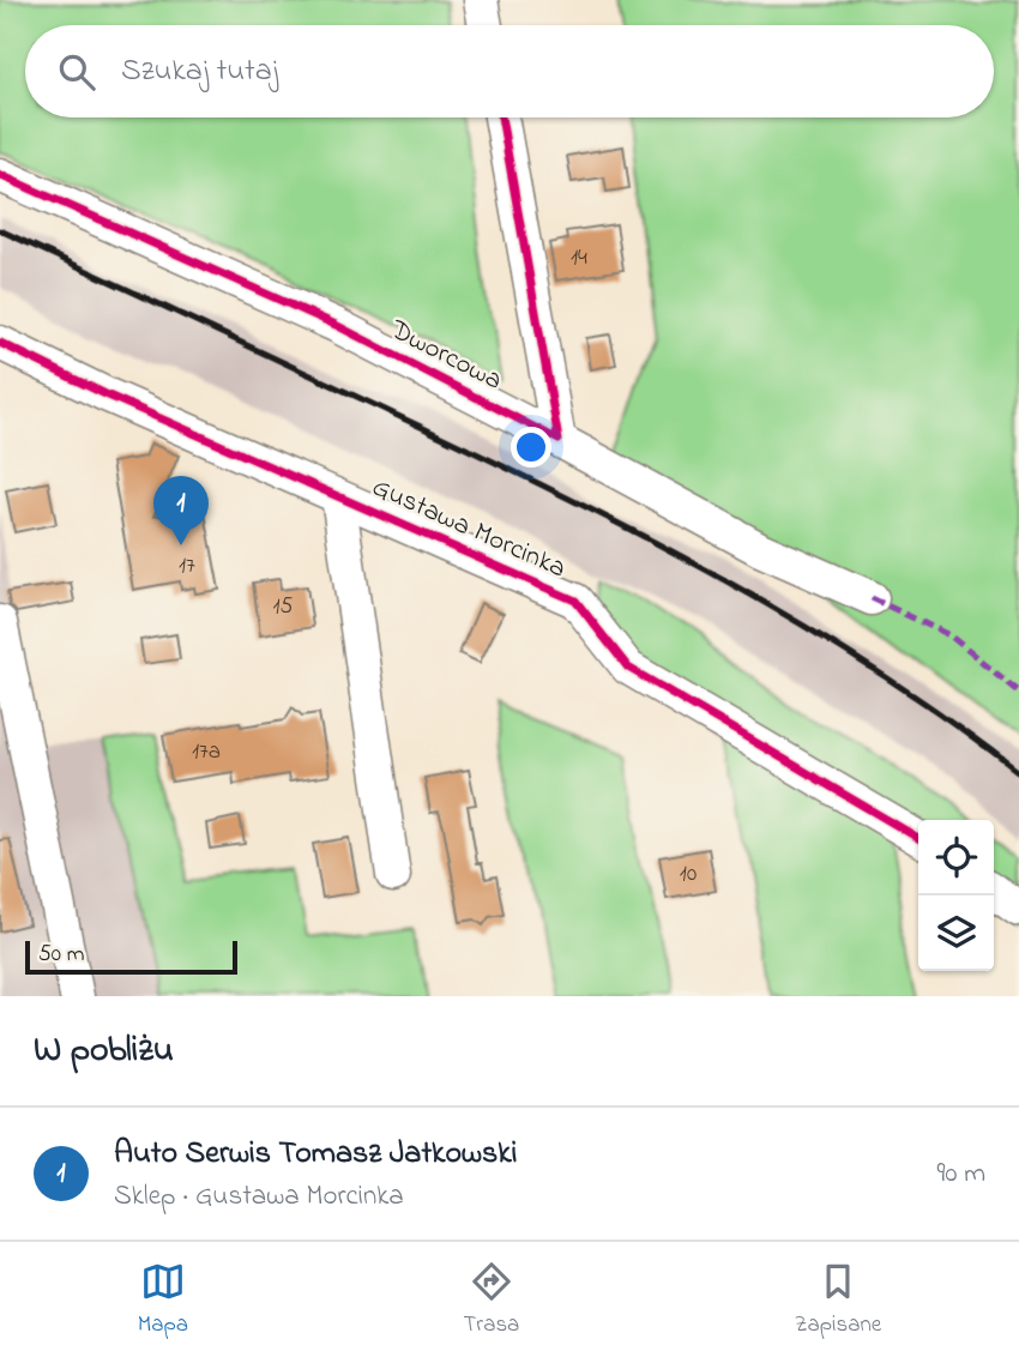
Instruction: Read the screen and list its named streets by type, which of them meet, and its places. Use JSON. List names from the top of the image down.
{
  "streets": {
    "street": ["Dworcowa", "Gustawa Morcinka"]
  },
  "house_numbers": [
    "14",
    "17",
    "15",
    "17a",
    "10"
  ],
  "scale_bar": "50 m",
  "page": {
    "search": "Szukaj tutaj",
    "pins": "1",
    "scale": "50 m",
    "heading": "W pobliżu",
    "list": [
      {
        "mark": "1",
        "name": "Auto Serwis Tomasz Jatkowski",
        "note": "Sklep · Gustawa Morcinka",
        "value": "90 m"
      }
    ],
    "nav": ["Mapa", "Trasa", "Zapisane"]
  }
}
